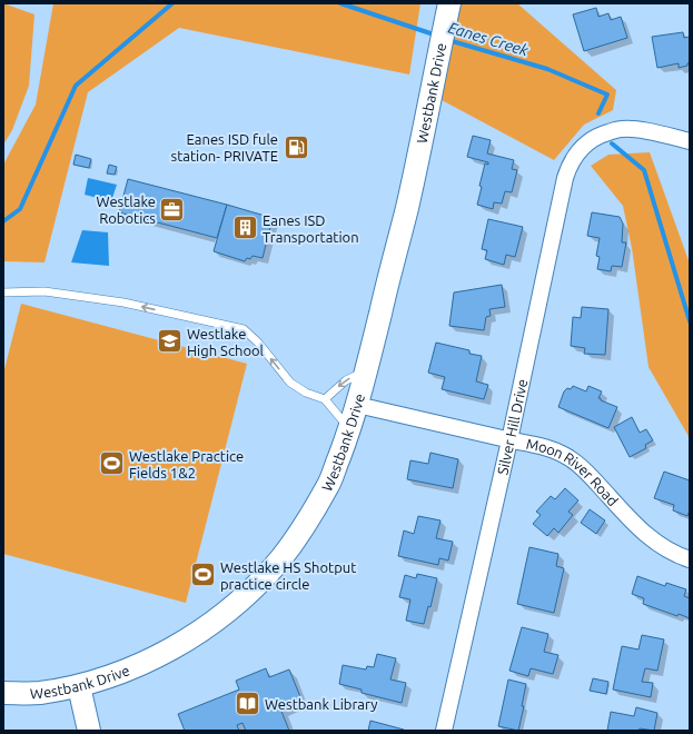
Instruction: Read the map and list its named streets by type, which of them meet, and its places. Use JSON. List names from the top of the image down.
{
  "streets": {
    "street": ["Westbank Drive", "Silver Hill Drive", "Moon River Road"]
  },
  "crossings": [
    ["Westbank Drive", "Moon River Road"],
    ["Silver Hill Drive", "Moon River Road"]
  ],
  "water": ["Eanes Creek"],
  "places": {
    "fuel station": ["Eanes ISD fule station- PRIVATE"],
    "office": ["Westlake Robotics"],
    "building": ["Eanes ISD Transportation"],
    "school or university": ["Westlake High School"],
    "sports": ["Westlake Practice Fields 1&2", "Westlake HS Shotput practice circle"],
    "library": ["Westbank Library"]
  }
}
